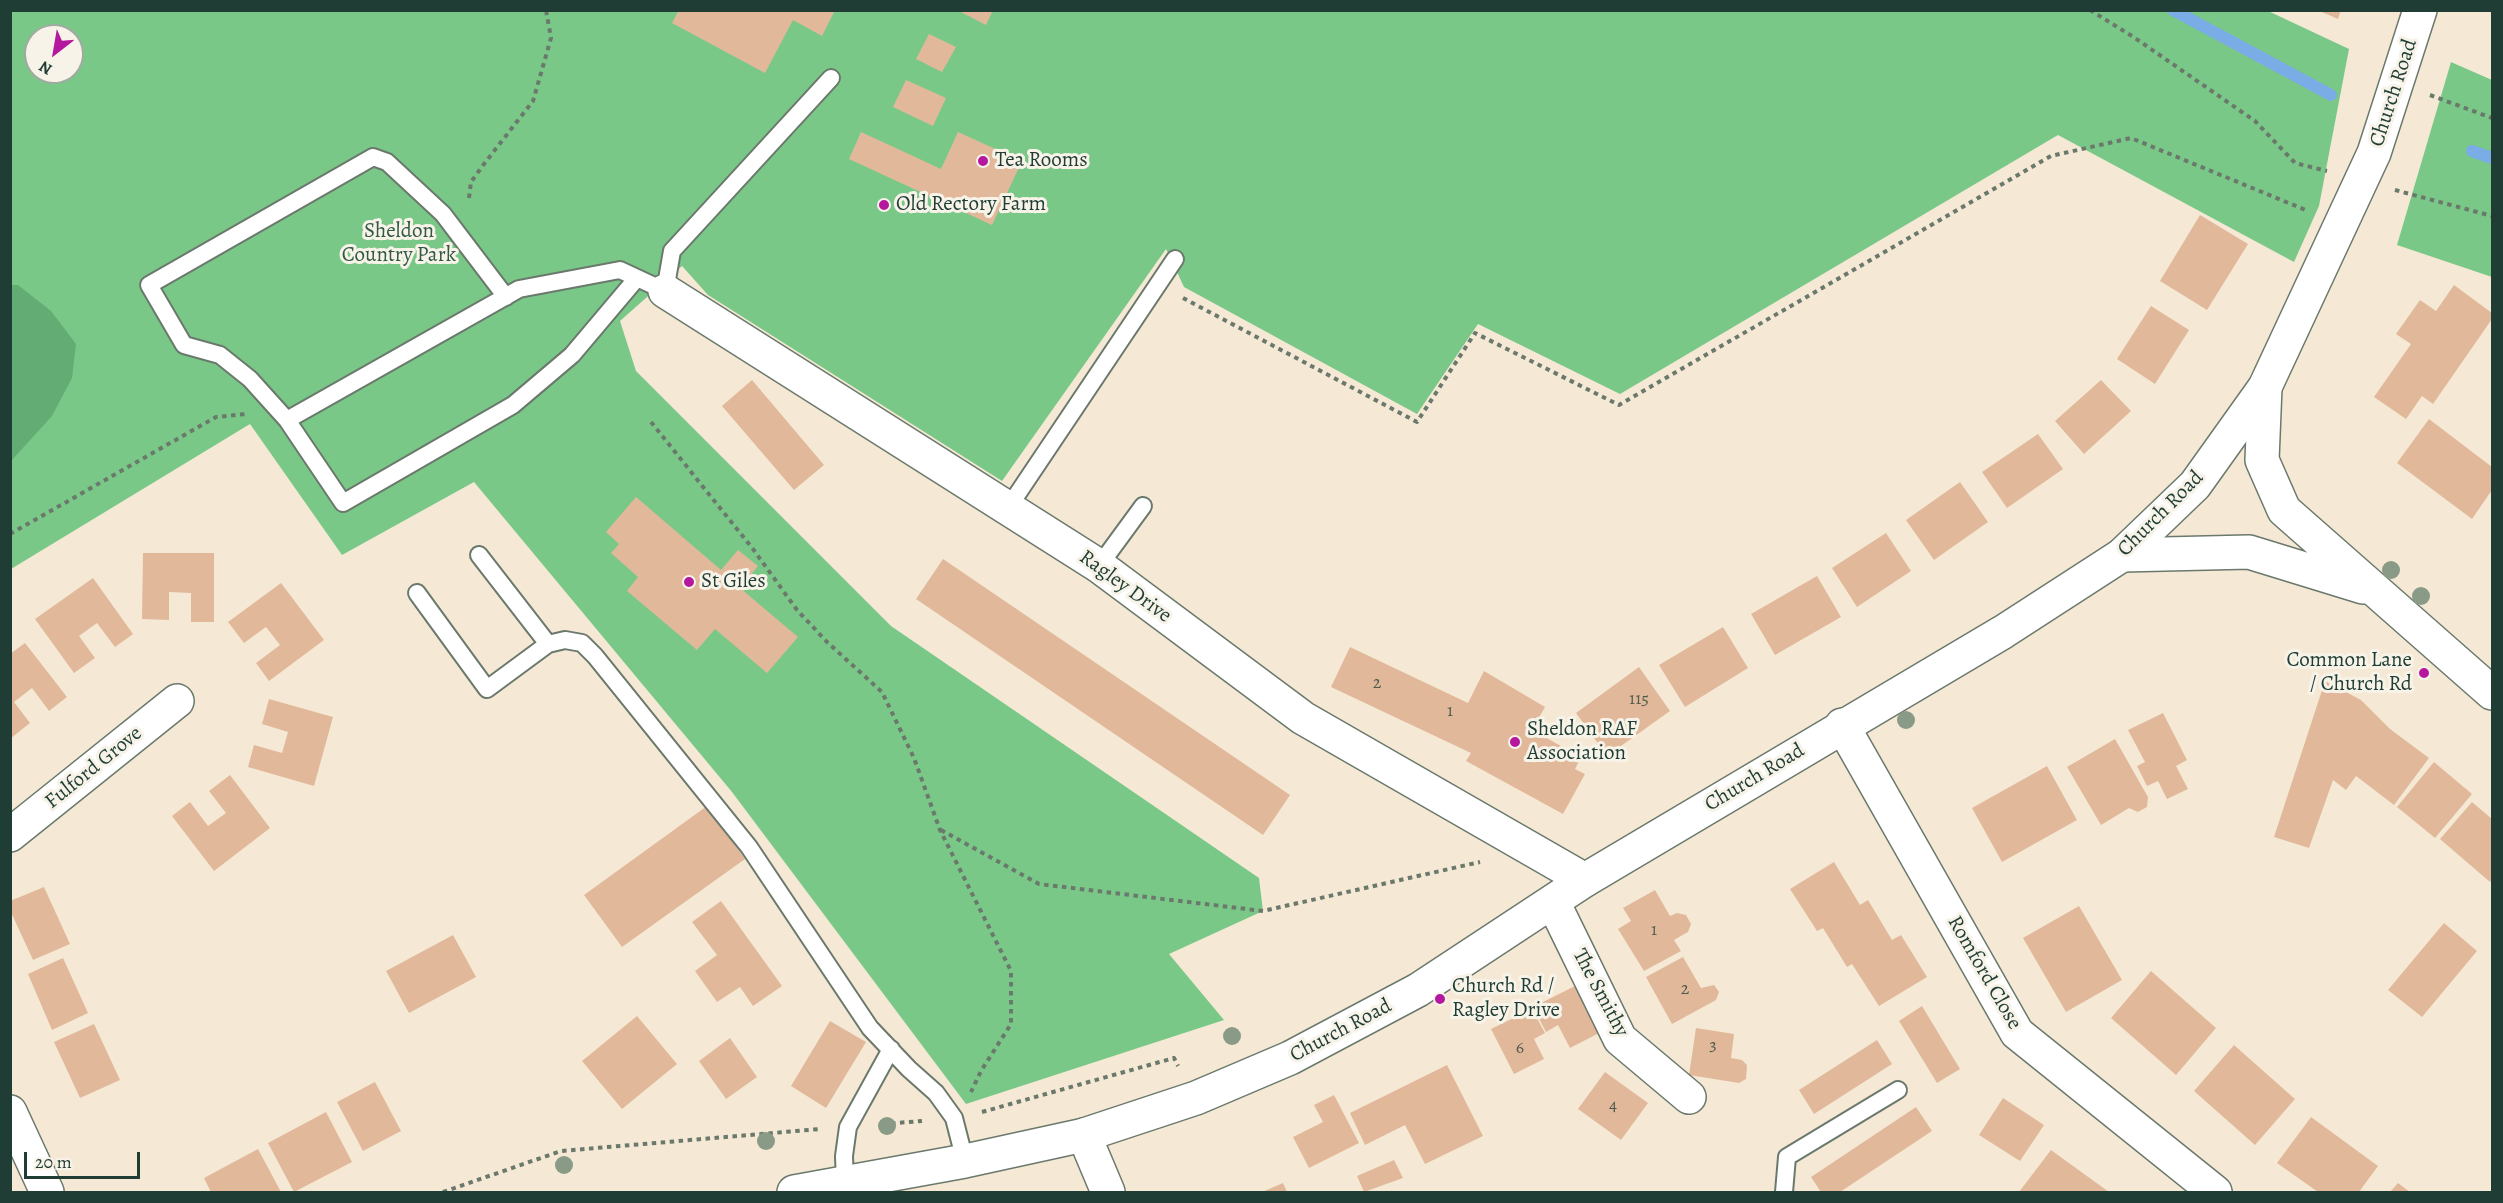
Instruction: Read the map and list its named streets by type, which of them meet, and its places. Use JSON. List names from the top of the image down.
{
  "streets": {
    "street": [
      "Church Road",
      "Ragley Drive",
      "Fulford Grove",
      "Romford Close",
      "The Smithy"
    ]
  },
  "crossings": [
    ["Church Road", "Ragley Drive"],
    ["Church Road", "Romford Close"],
    ["Church Road", "The Smithy"]
  ],
  "parks": ["Sheldon Country Park"],
  "places": [
    "Tea Rooms",
    "Old Rectory Farm",
    "St Giles",
    "Common Lane / Church Rd",
    "Sheldon RAF Association",
    "Church Rd / Ragley Drive"
  ],
  "house_numbers": [
    "2",
    "115",
    "1",
    "1",
    "2",
    "3",
    "6",
    "4"
  ],
  "scale_bar": "20 m",
  "north": "bottom left"
}
